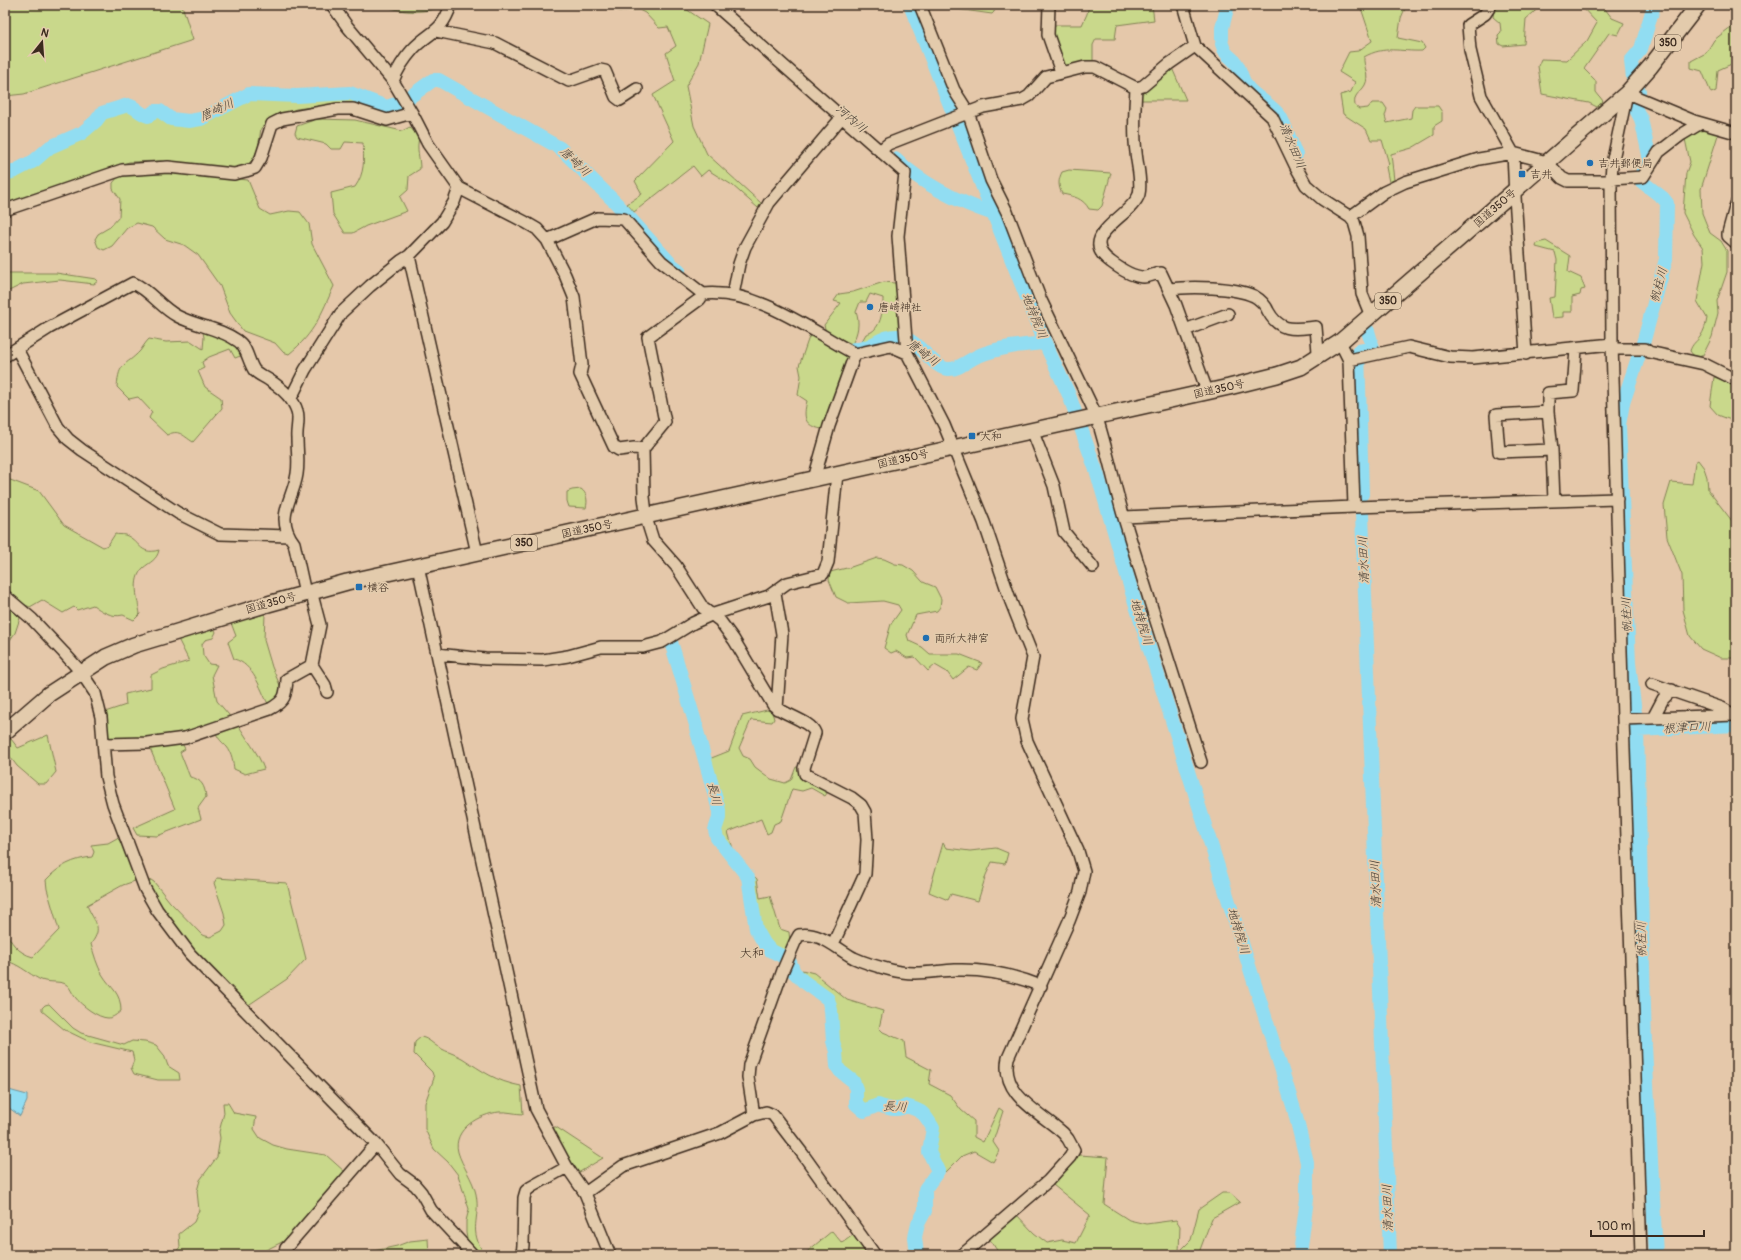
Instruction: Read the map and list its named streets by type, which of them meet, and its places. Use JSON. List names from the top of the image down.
{
  "streets": {
    "highway": ["350", "国道350号"]
  },
  "districts": ["大和"],
  "water": [
    "唐崎川",
    "河内川",
    "清水田川",
    "帆柱川",
    "地持院川",
    "根津口川",
    "長川"
  ],
  "places": {
    "other": ["吉井郵便局", "唐崎神社", "両所大神宮"],
    "transit": ["吉井", "大和", "横谷"]
  },
  "scale_bar": "100 m",
  "north": "top"
}
